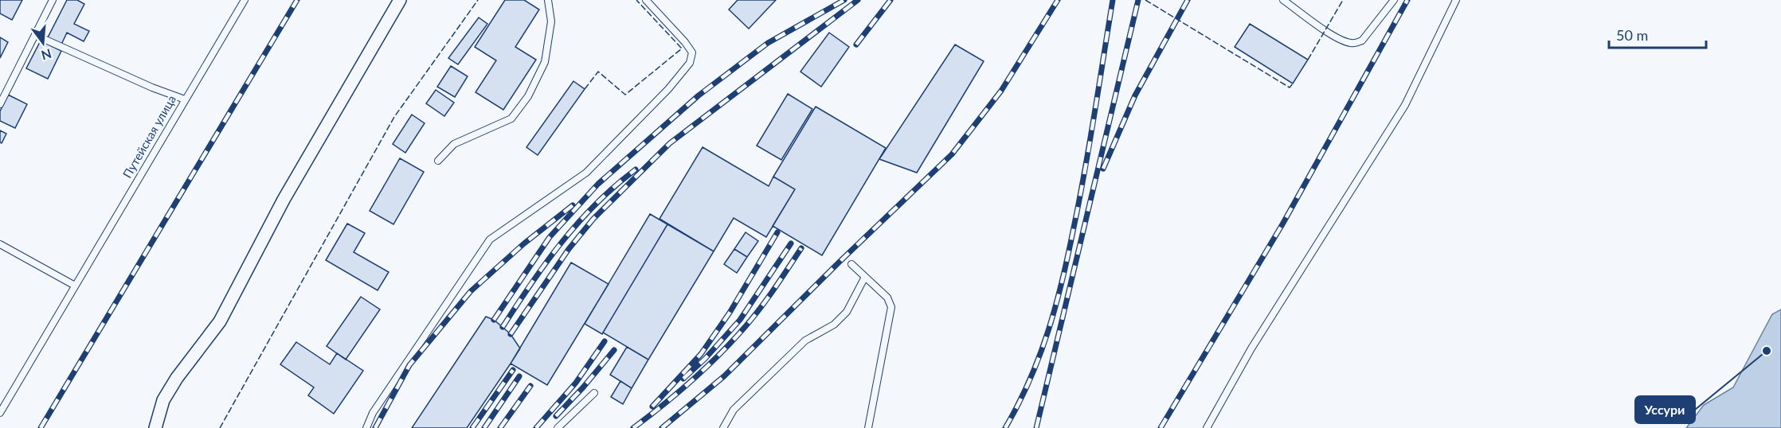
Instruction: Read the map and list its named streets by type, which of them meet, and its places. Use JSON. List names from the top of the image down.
{
  "streets": {
    "lane": ["Путейская улица"]
  },
  "places": ["Уссури"],
  "scale_bar": "50 m",
  "north": "bottom"
}
